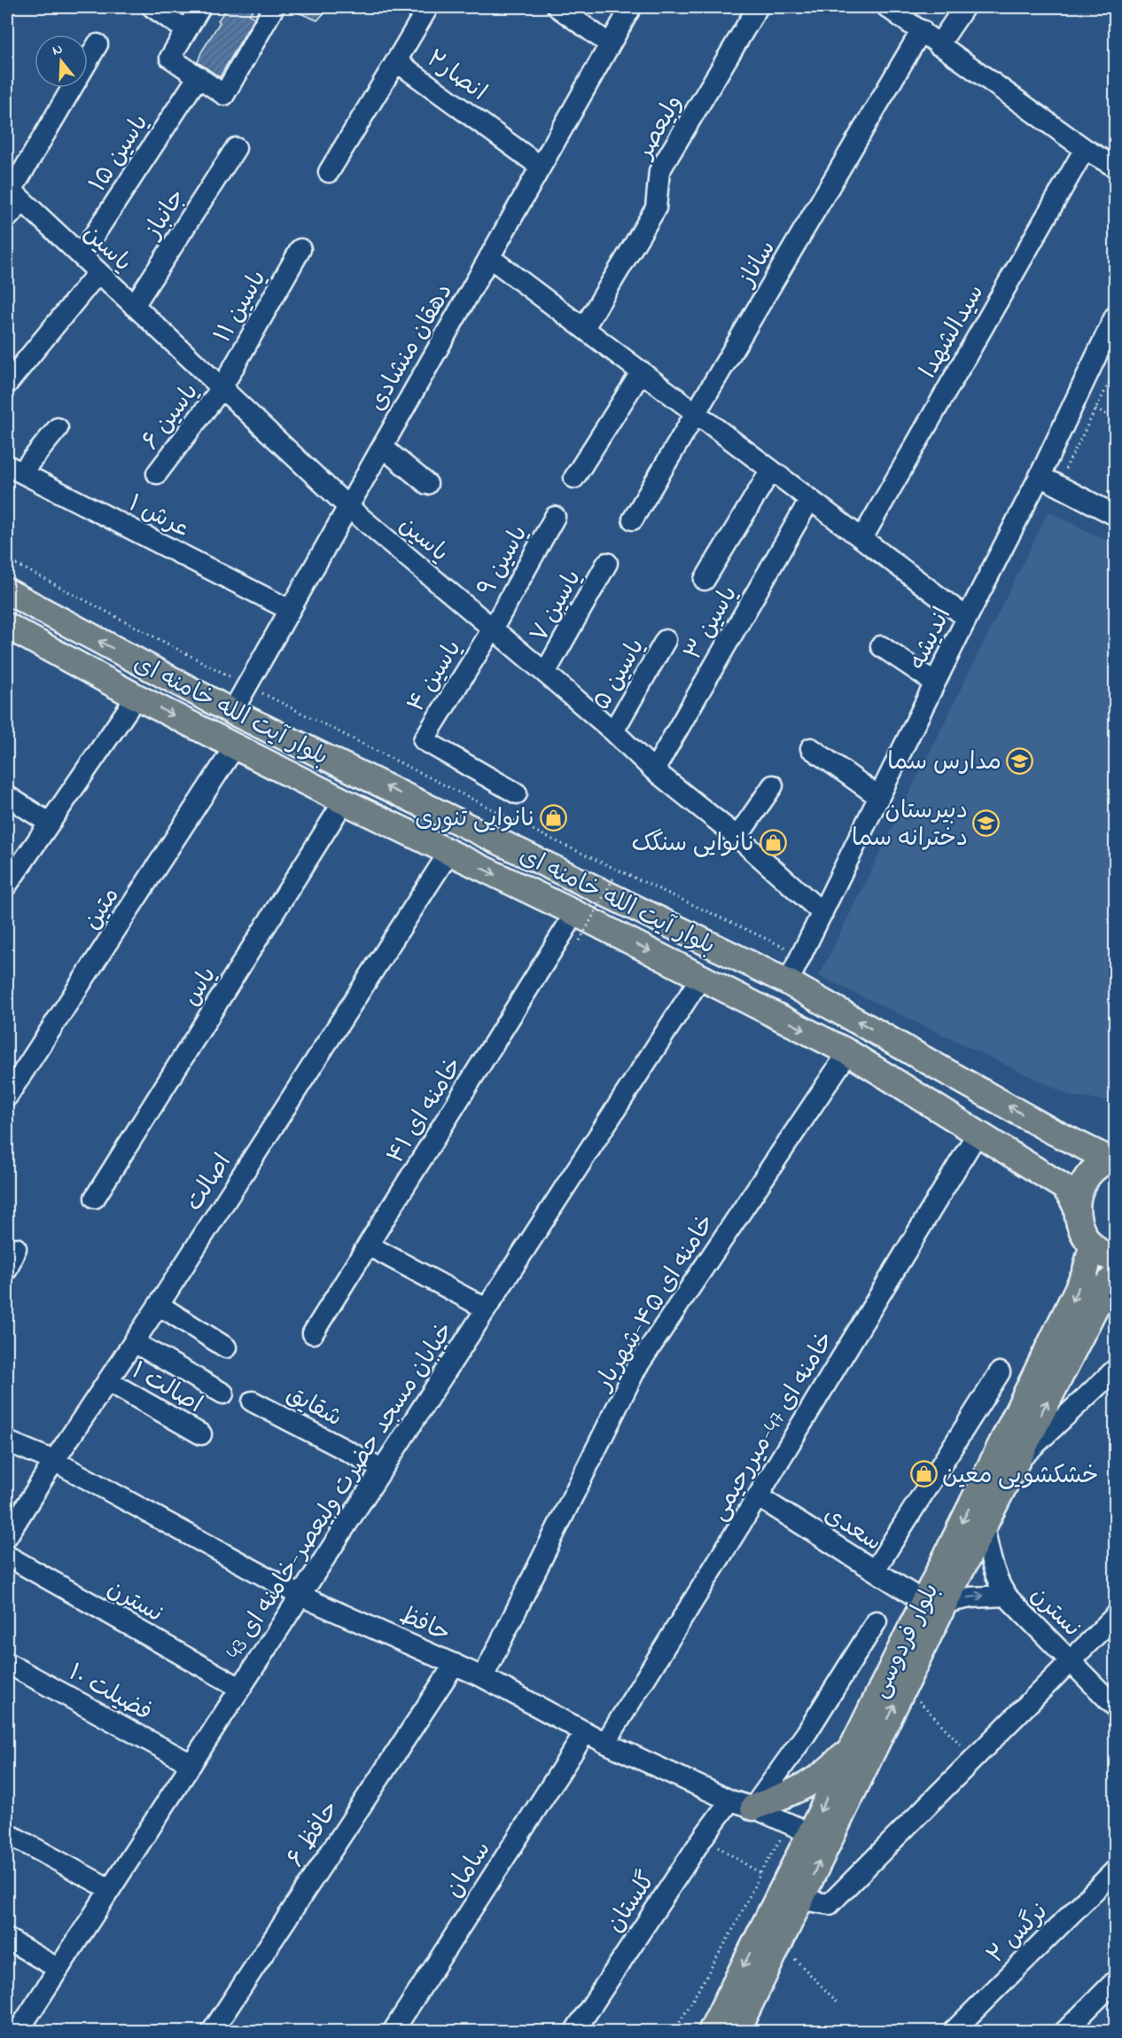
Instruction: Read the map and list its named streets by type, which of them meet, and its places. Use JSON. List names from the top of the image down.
{
  "streets": {
    "main road": ["بلوار آیت الله خامنه ای", "بلوار فردوسی"],
    "street": [
      "انصار۲",
      "ولیعصر",
      "یاسین ۱۵",
      "جانباز",
      "یاسین",
      "ساناز",
      "یاسین ۱۱",
      "سیدالشهدا",
      "دهقان منشادی",
      "یاسین ۶",
      "عرش ۱",
      "یاسین ۹",
      "یاسین ۷",
      "یاسین ۳",
      "اندیشه",
      "یاسین ۵",
      "یاسین ۴",
      "متین",
      "یاس",
      "خامنه ای ۴۱",
      "اصالت",
      "خامنه ای ۴۵-شهریار",
      "اصالت ۱",
      "شقایق",
      "خامنه ای 47-میررحیمی",
      "خیابان مسجد حضرت ولیعصر-خامنه ای 43",
      "سعدی",
      "نسترن",
      "حافظ",
      "فضیلت ۱۰",
      "حافظ ۶",
      "سامان",
      "گلستان",
      "نرگس ۲"
    ]
  },
  "crossings": [
    ["انصار۲", "دهقان منشادی"],
    ["یاسین ۱۵", "یاسین"],
    ["جانباز", "یاسین"],
    ["یاسین", "یاسین ۱۱"],
    ["یاسین", "دهقان منشادی"],
    ["یاسین", "یاسین ۶"],
    ["یاسین", "یاسین ۹"],
    ["یاسین", "یاسین ۷"],
    ["یاسین", "یاسین ۳"],
    ["یاسین", "اندیشه"],
    ["یاسین", "یاسین ۵"],
    ["یاسین", "یاسین ۴"],
    ["یاسین ۱۱", "یاسین ۶"],
    ["دهقان منشادی", "عرش ۱"],
    ["دهقان منشادی", "بلوار آیت الله خامنه ای"],
    ["یاسین ۹", "یاسین ۴"],
    ["اندیشه", "بلوار آیت الله خامنه ای"],
    ["بلوار آیت الله خامنه ای", "متین"],
    ["بلوار آیت الله خامنه ای", "یاس"],
    ["بلوار آیت الله خامنه ای", "خامنه ای ۴۱"],
    ["بلوار آیت الله خامنه ای", "اصالت"],
    ["بلوار آیت الله خامنه ای", "خامنه ای ۴۵-شهریار"],
    ["بلوار آیت الله خامنه ای", "خامنه ای 47-میررحیمی"],
    ["بلوار آیت الله خامنه ای", "خیابان مسجد حضرت ولیعصر-خامنه ای 43"],
    ["بلوار آیت الله خامنه ای", "بلوار فردوسی"],
    ["اصالت", "اصالت ۱"],
    ["اصالت", "حافظ"],
    ["خامنه ای ۴۵-شهریار", "حافظ"],
    ["شقایق", "خیابان مسجد حضرت ولیعصر-خامنه ای 43"],
    ["خامنه ای 47-میررحیمی", "سعدی"],
    ["خامنه ای 47-میررحیمی", "حافظ"],
    ["خیابان مسجد حضرت ولیعصر-خامنه ای 43", "نسترن"],
    ["خیابان مسجد حضرت ولیعصر-خامنه ای 43", "حافظ"],
    ["خیابان مسجد حضرت ولیعصر-خامنه ای 43", "فضیلت ۱۰"],
    ["سعدی", "نسترن"],
    ["سعدی", "بلوار فردوسی"],
    ["نسترن", "بلوار فردوسی"],
    ["حافظ", "بلوار فردوسی"],
    ["حافظ", "حافظ ۶"],
    ["حافظ", "سامان"],
    ["حافظ", "گلستان"]
  ],
  "places": {
    "school or university": ["مدارس سما", "دبیرستان دخترانه سما"],
    "shop": ["نانوایی تنوری", "نانوایی سنگک", "خشکشویی معین"]
  },
  "north": "top"
}
